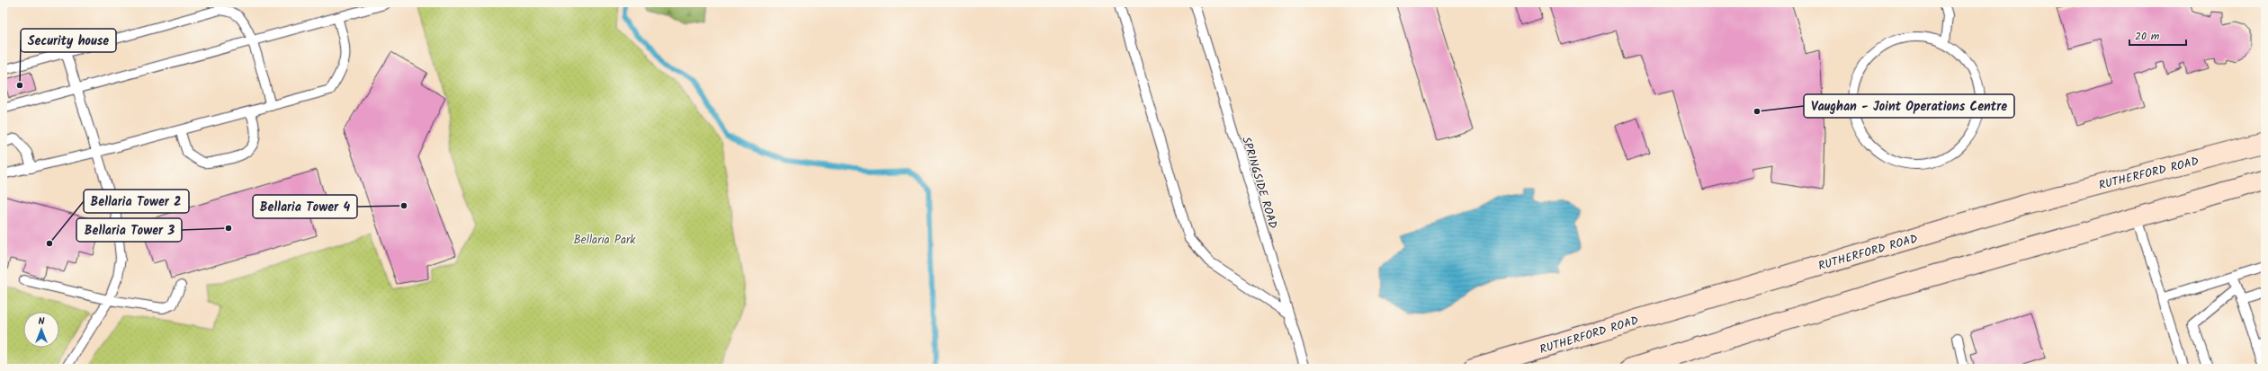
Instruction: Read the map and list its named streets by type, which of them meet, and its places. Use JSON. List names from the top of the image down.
{
  "streets": {
    "main road": ["RUTHERFORD ROAD"],
    "lane": ["SPRINGSIDE ROAD"]
  },
  "parks": ["Bellaria Park"],
  "places": [
    "Security house",
    "Vaughan - Joint Operations Centre",
    "Bellaria Tower 4",
    "Bellaria Tower 3",
    "Bellaria Tower 2"
  ],
  "scale_bar": "20 m",
  "north": "top"
}
